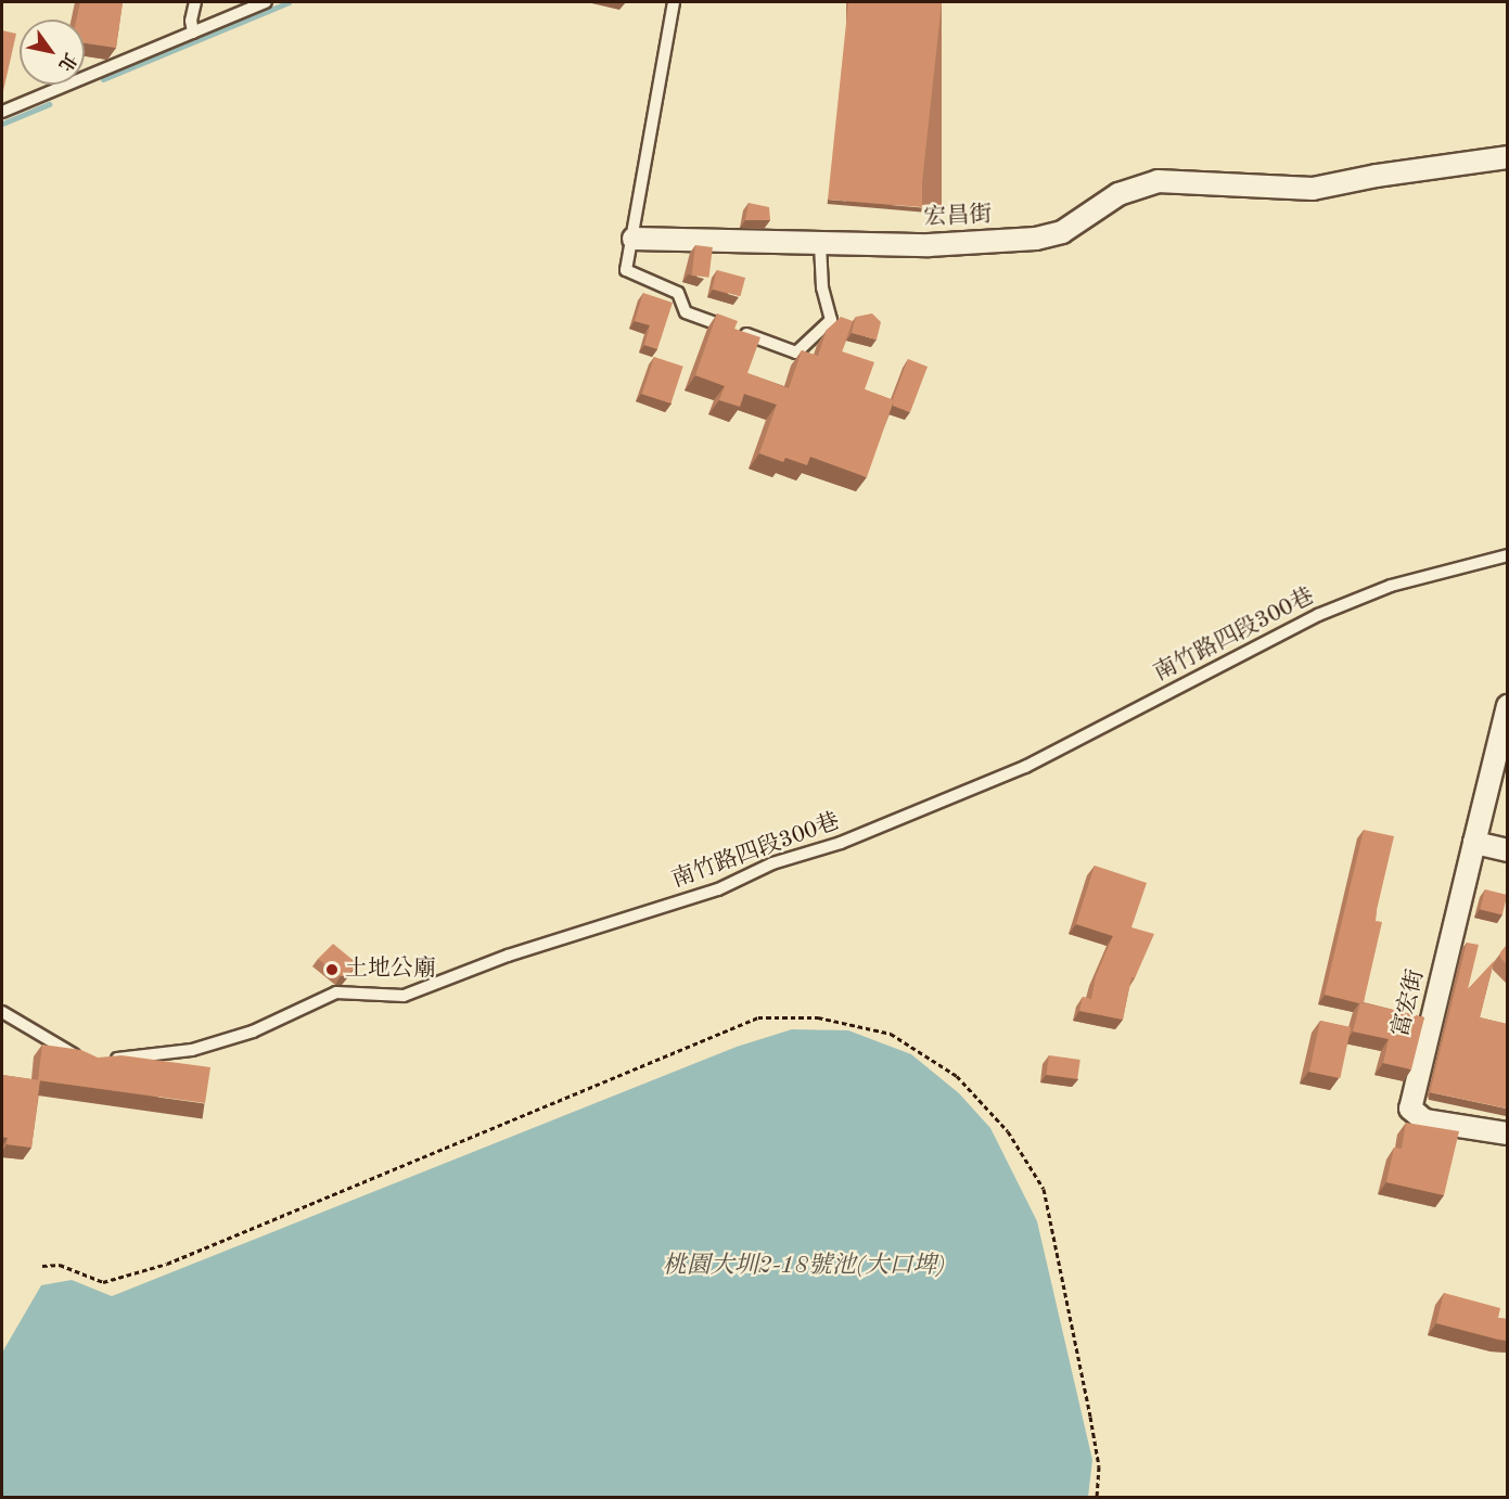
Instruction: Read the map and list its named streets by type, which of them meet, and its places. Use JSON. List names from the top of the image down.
{
  "streets": {
    "street": ["宏昌街", "富宏街"],
    "lane": ["南竹路四段300巷"]
  },
  "water": ["桃園大圳2-18號池(大口埤)"],
  "places": ["土地公廟"],
  "north": "bottom right"
}
